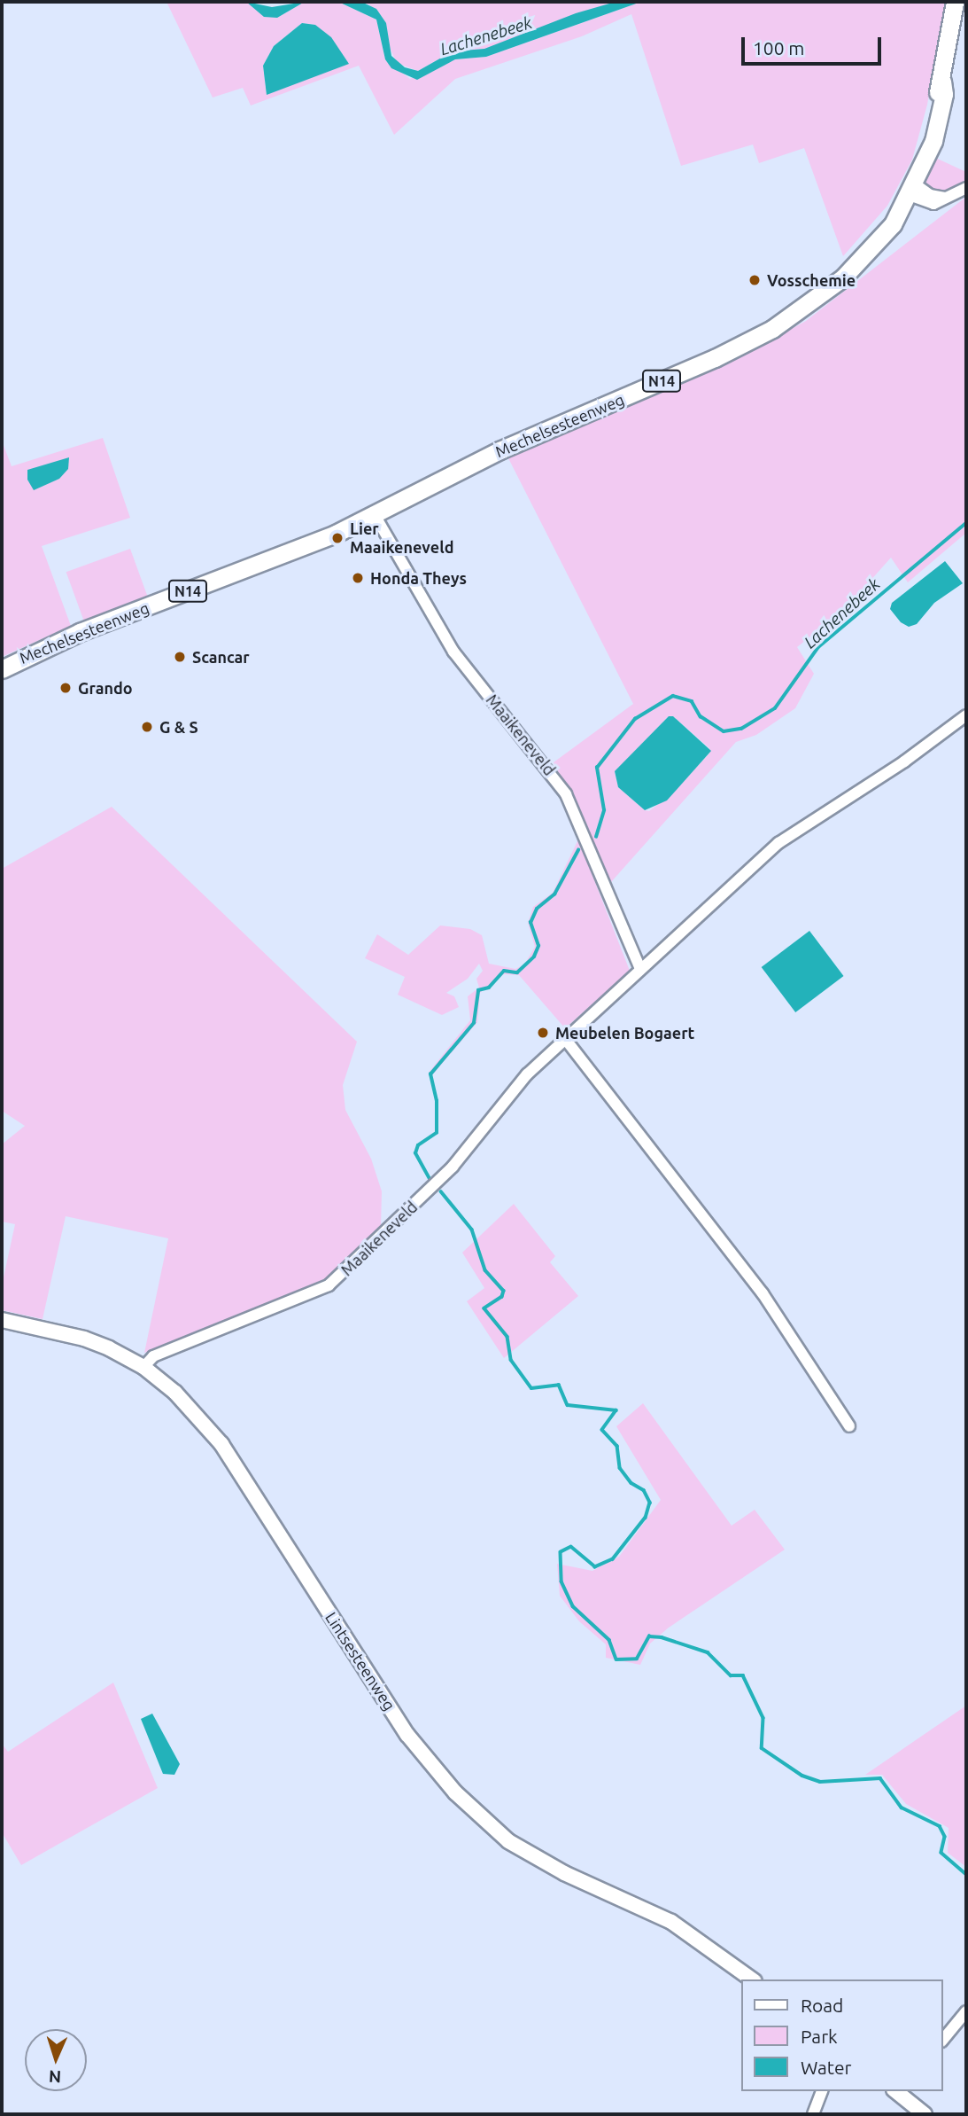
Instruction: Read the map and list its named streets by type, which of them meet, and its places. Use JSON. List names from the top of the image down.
{
  "streets": {
    "main road": ["N14", "Mechelsesteenweg"],
    "street": ["Maaikeneveld", "Lintsesteenweg"]
  },
  "crossings": [
    ["Mechelsesteenweg", "Maaikeneveld"],
    ["Maaikeneveld", "Lintsesteenweg"]
  ],
  "water": ["Lachenebeek"],
  "places": [
    "Vosschemie",
    "Lier Maaikeneveld",
    "Honda Theys",
    "Scancar",
    "Grando",
    "G & S",
    "Meubelen Bogaert"
  ],
  "legend": ["Road", "Park", "Water"],
  "scale_bar": "100 m",
  "north": "bottom"
}
